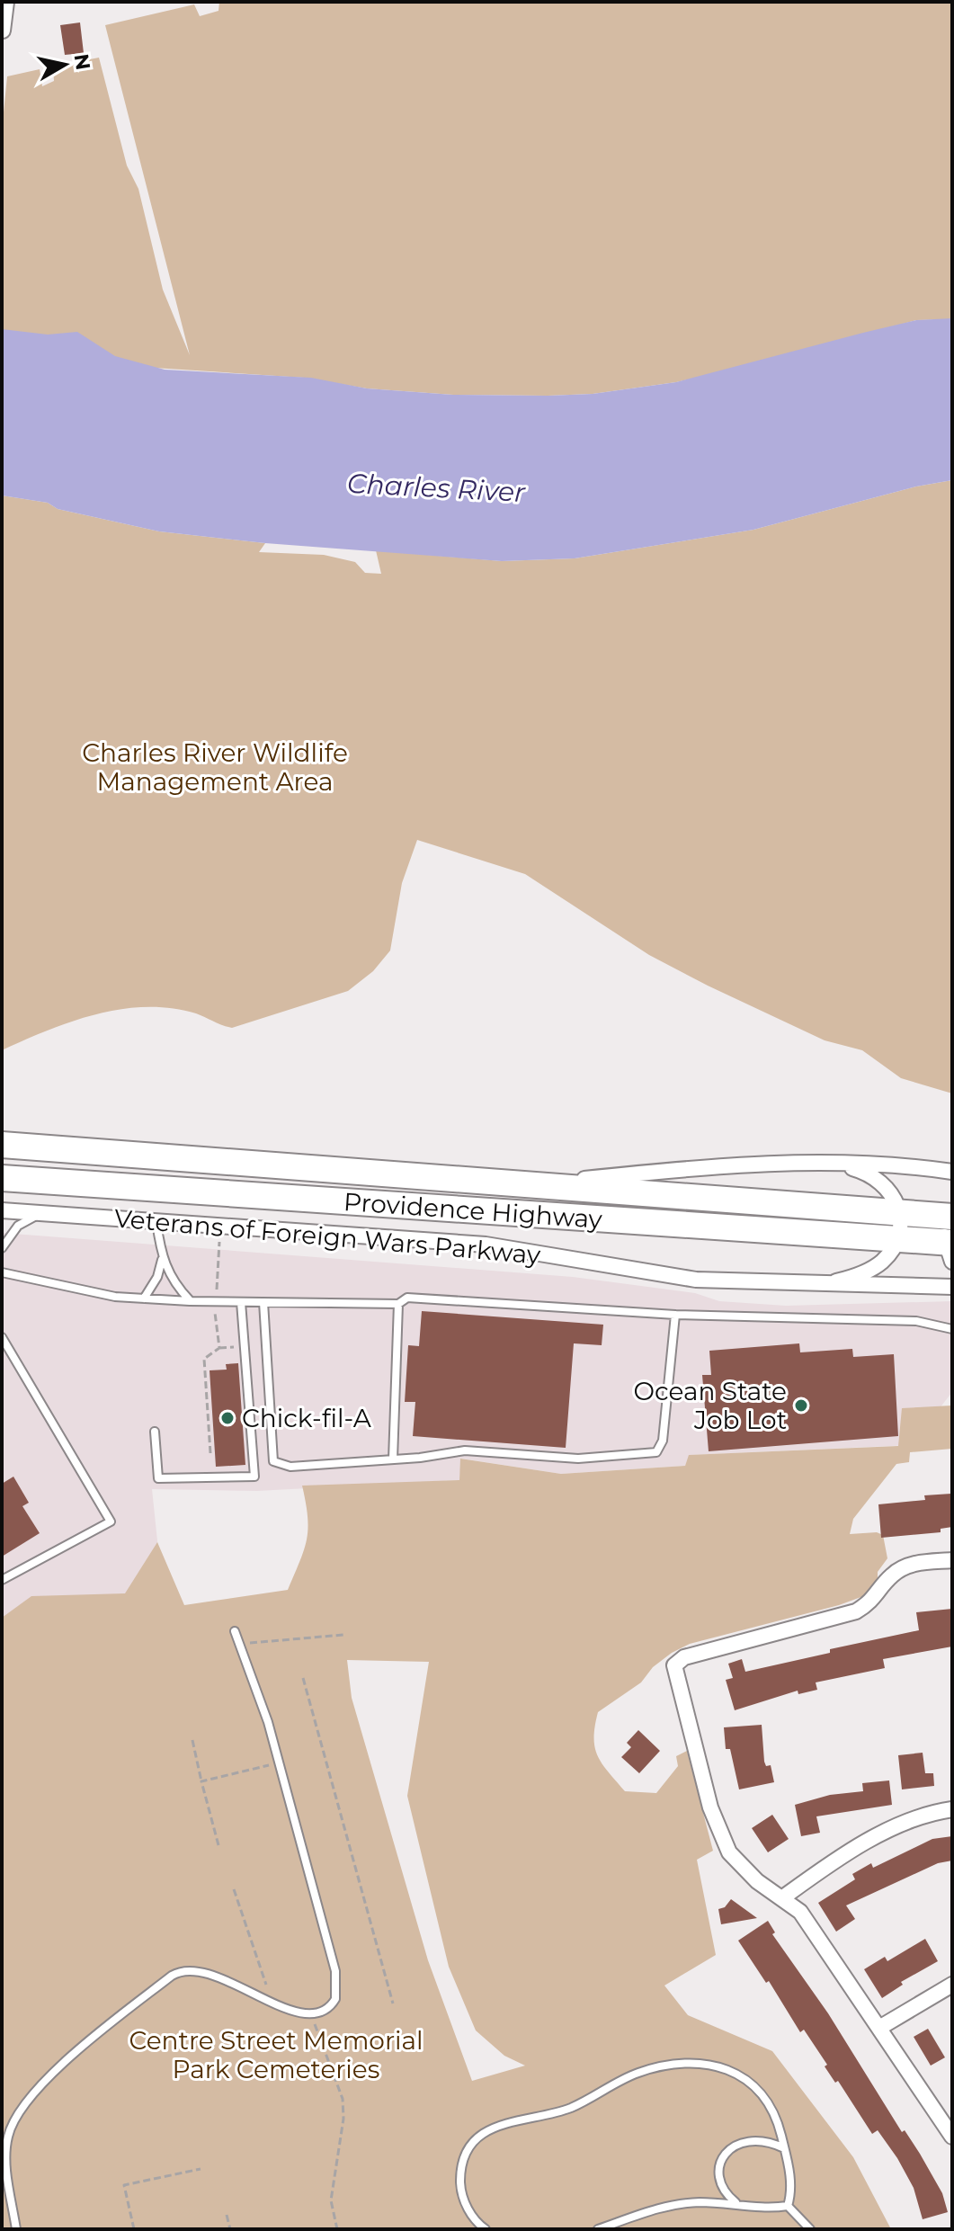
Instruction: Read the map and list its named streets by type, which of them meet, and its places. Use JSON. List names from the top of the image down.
{
  "streets": {
    "highway": ["Providence Highway"],
    "street": ["Veterans of Foreign Wars Parkway"]
  },
  "water": ["Charles River"],
  "parks": ["Charles River Wildlife Management Area", "Centre Street Memorial Park Cemeteries"],
  "places": ["Ocean State Job Lot", "Chick-fil-A"],
  "north": "right"
}
